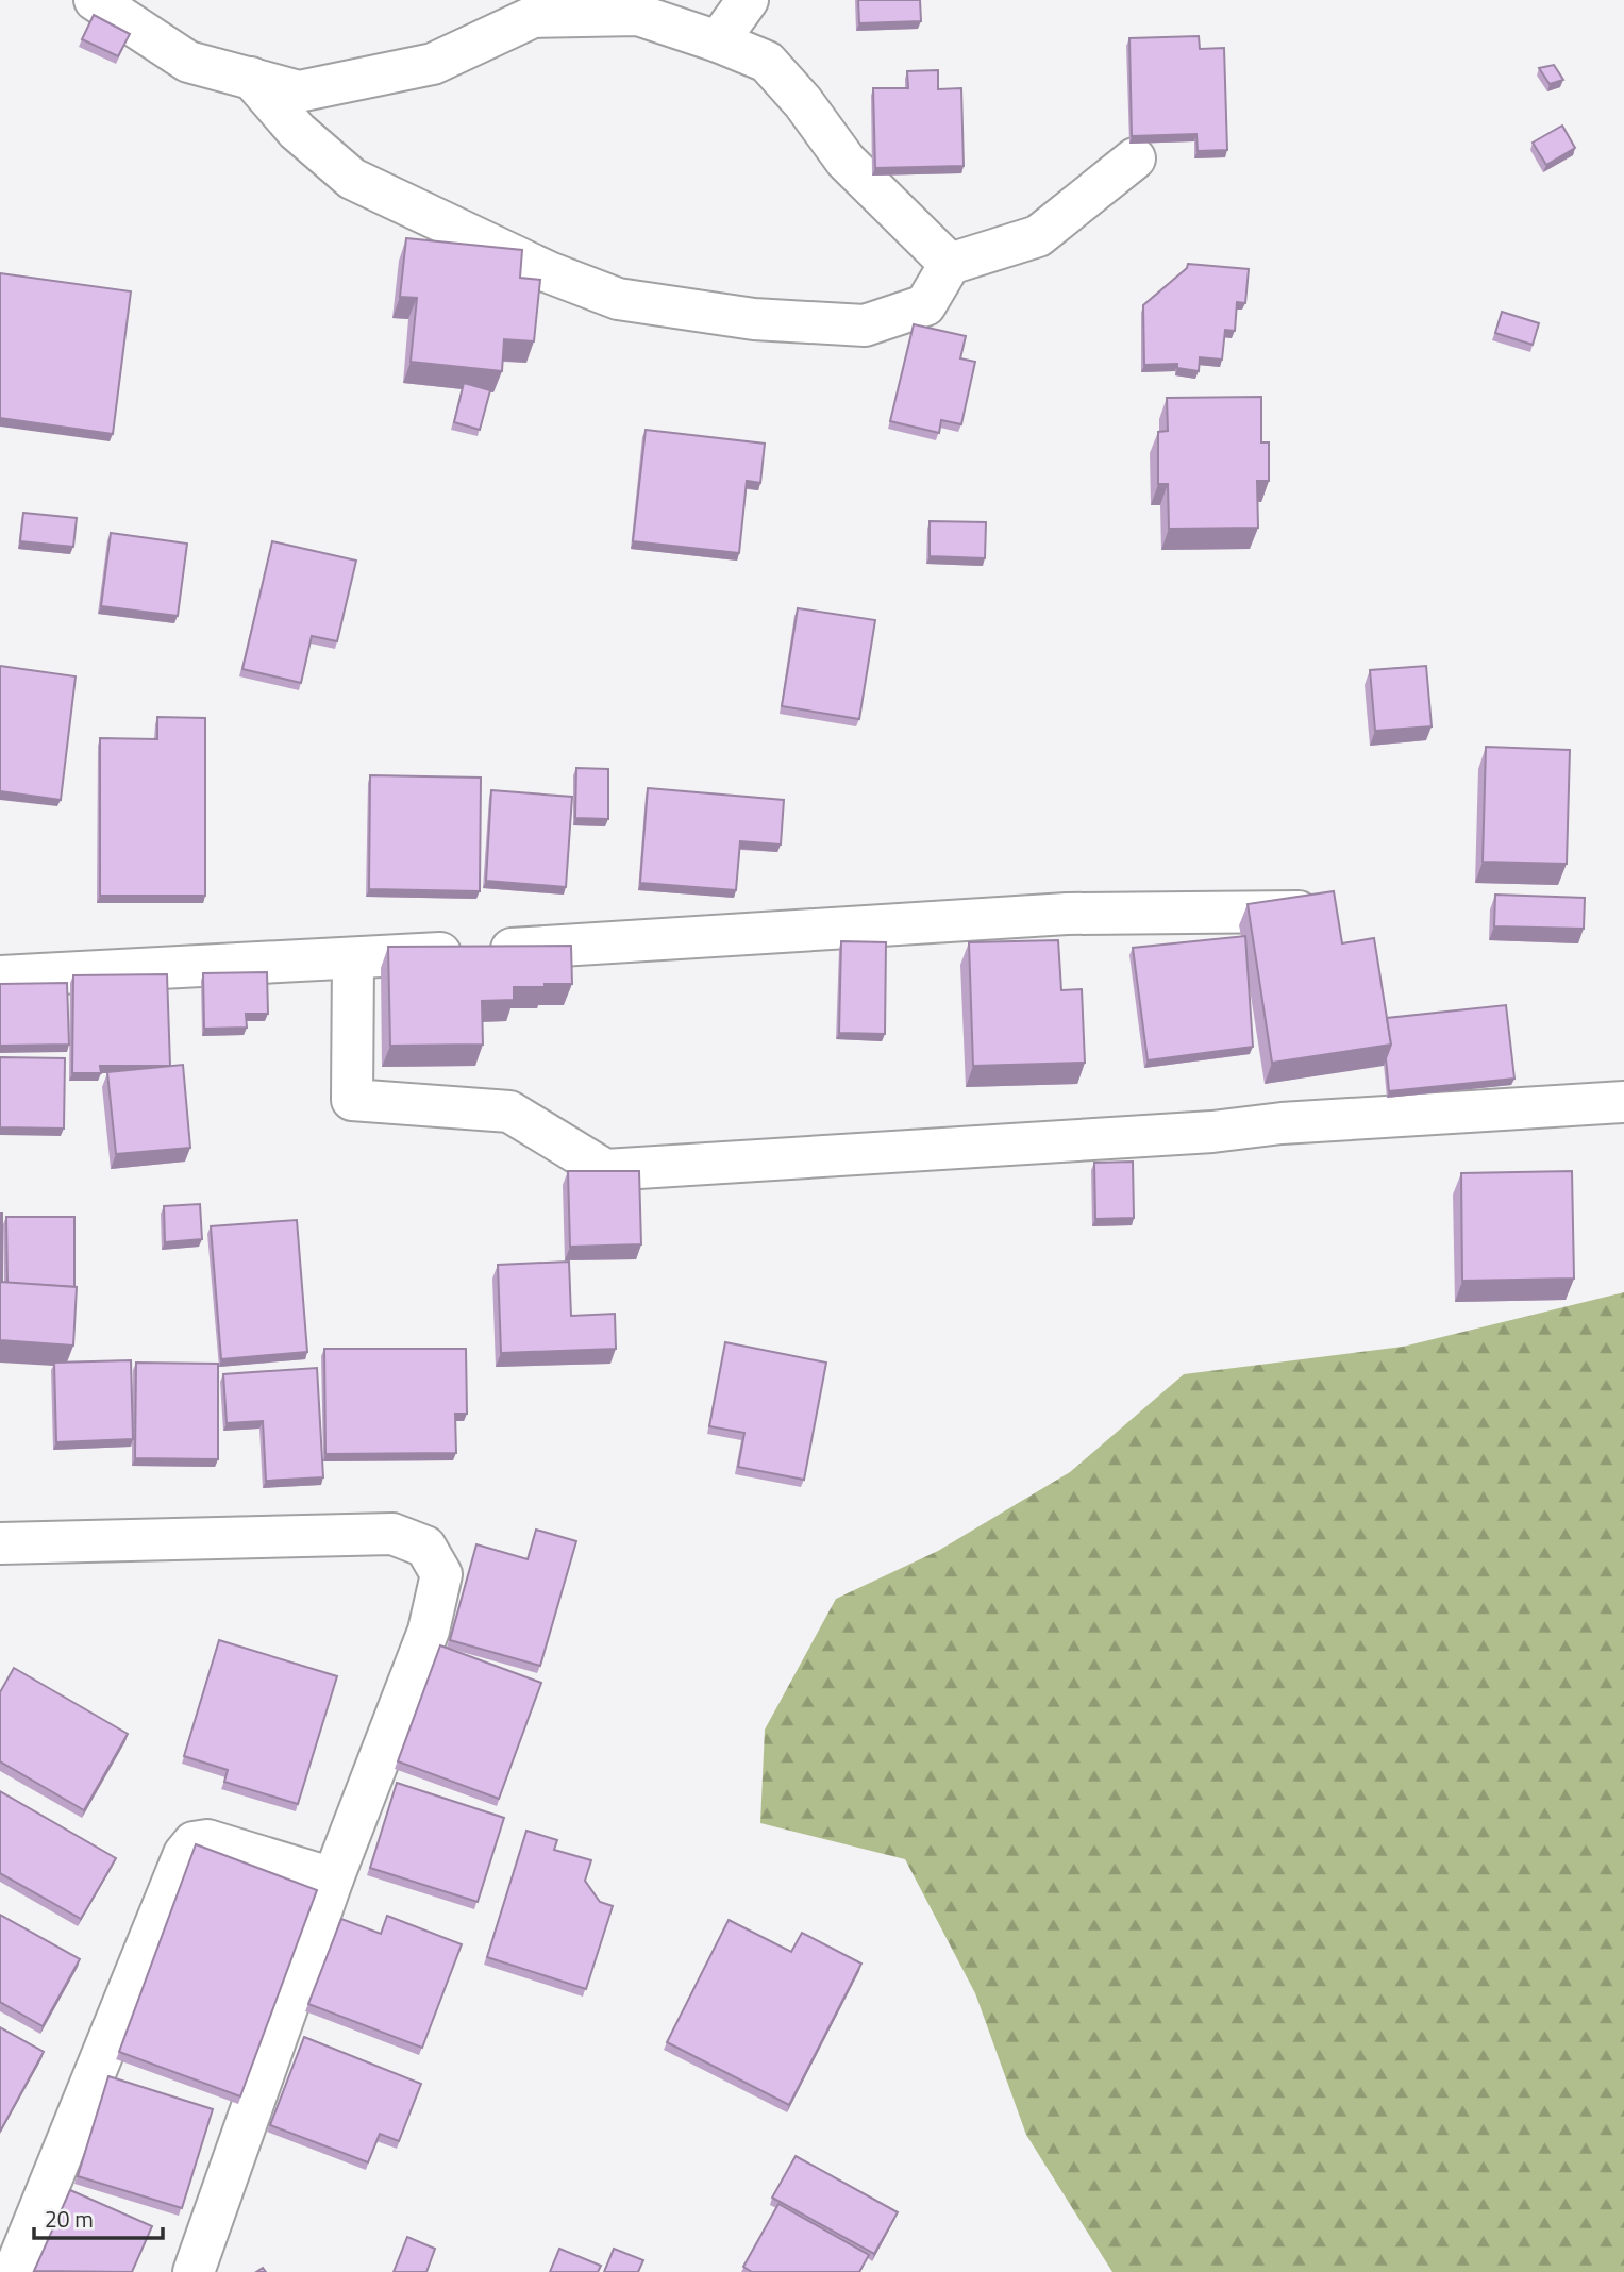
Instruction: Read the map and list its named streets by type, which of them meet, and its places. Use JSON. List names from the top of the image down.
{
  "scale_bar": "20 m"
}
